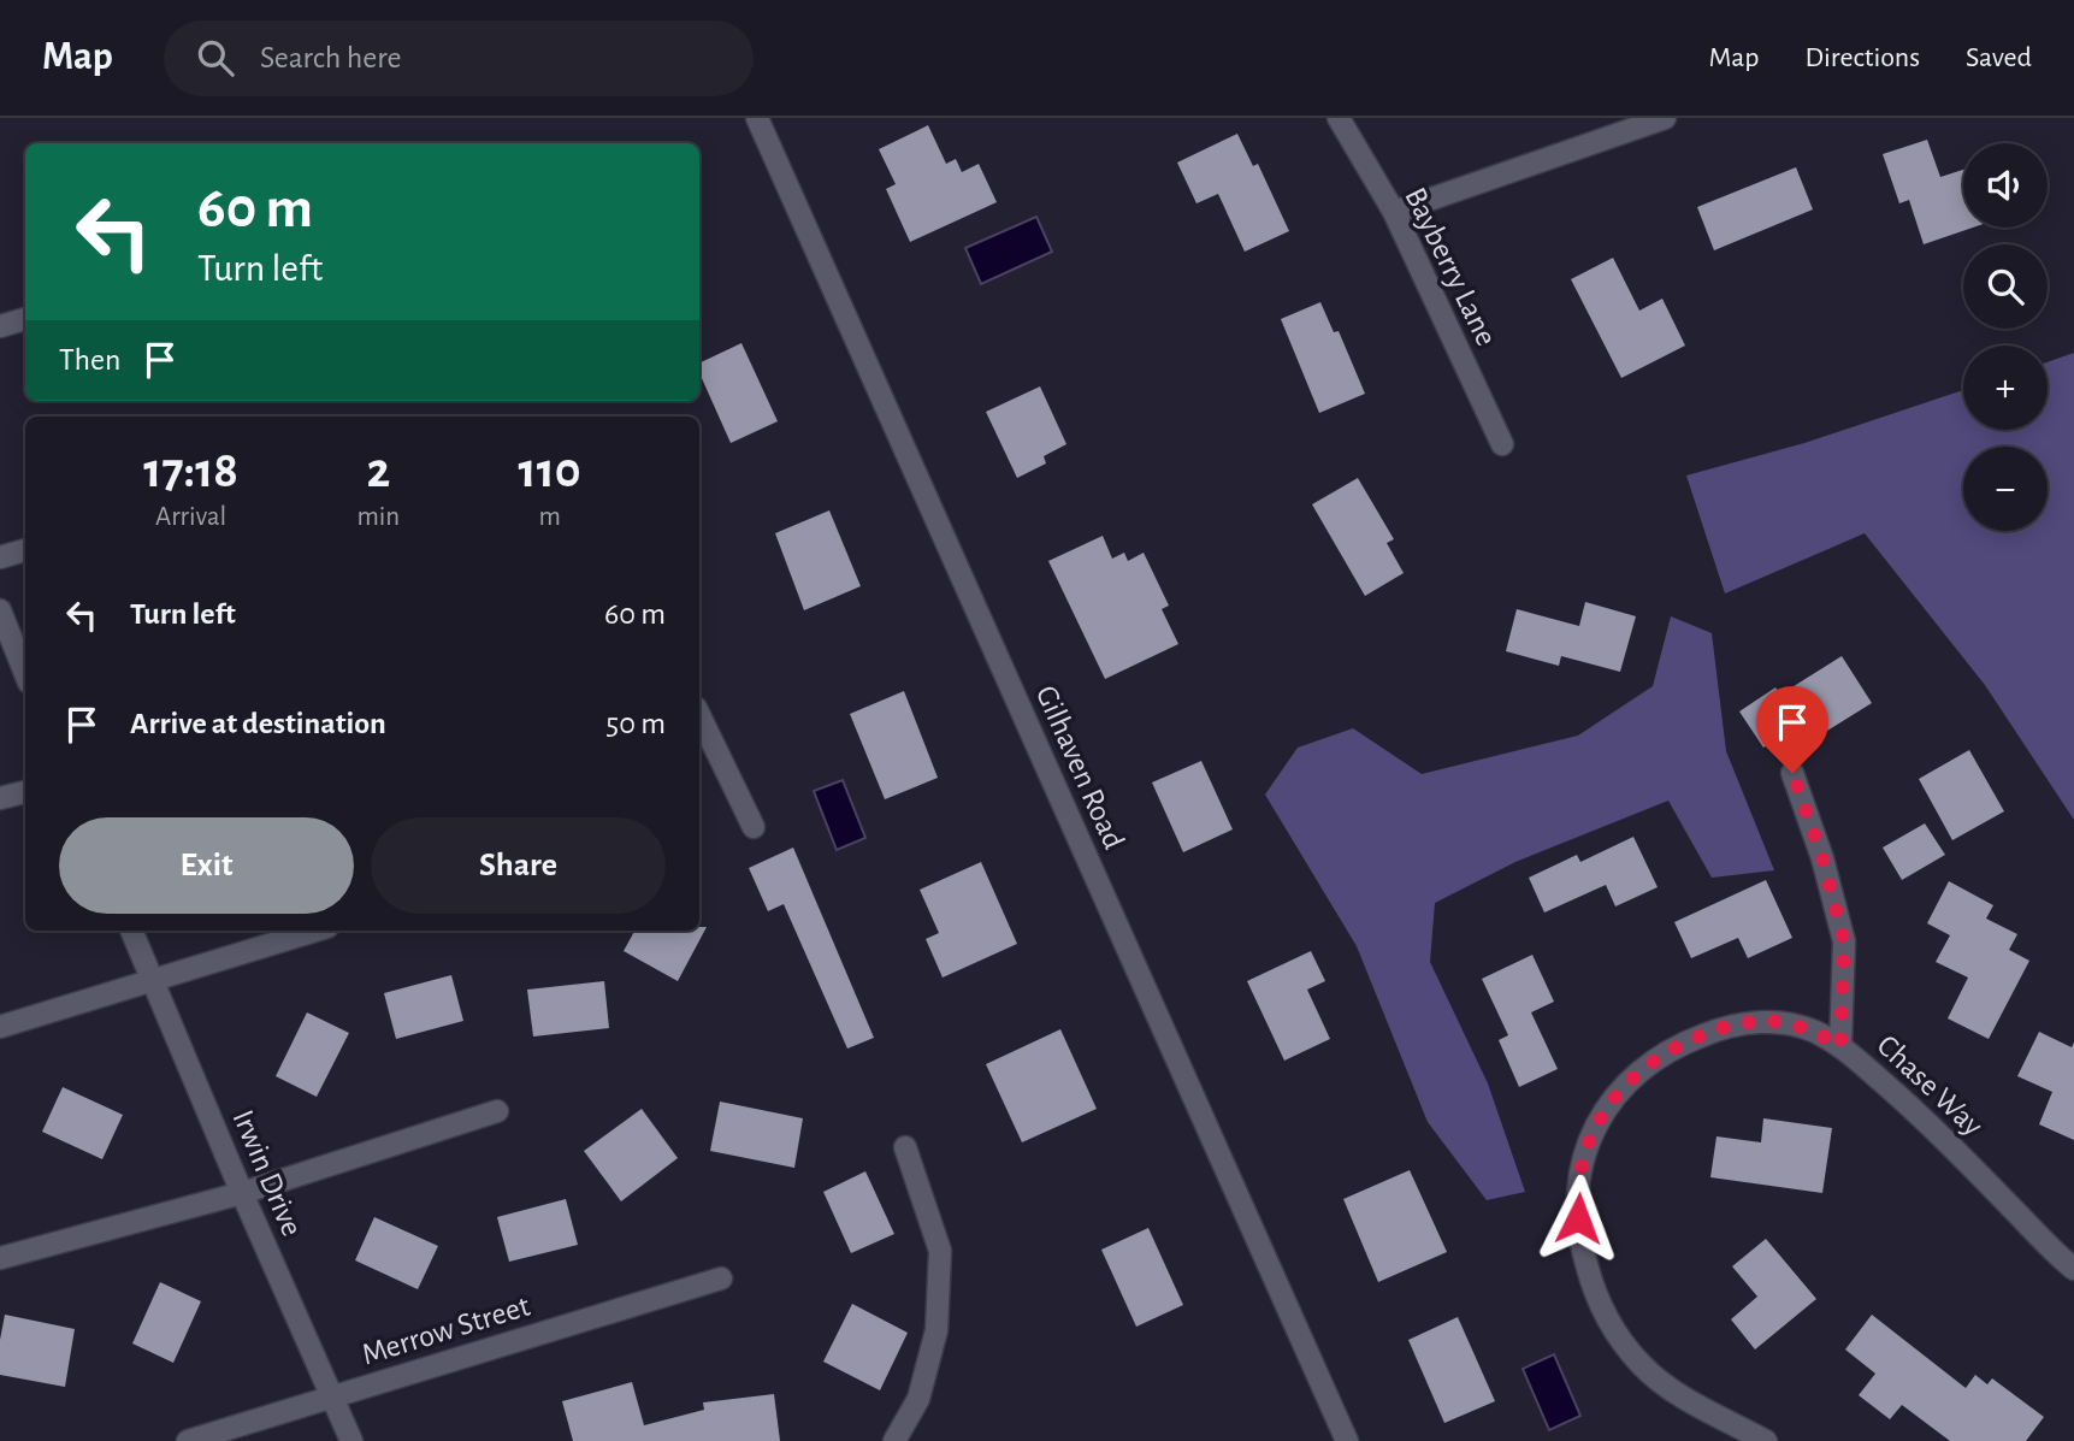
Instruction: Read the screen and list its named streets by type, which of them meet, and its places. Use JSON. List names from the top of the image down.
{
  "streets": {
    "street": [
      "Bayberry Lane",
      "Gilhaven Road",
      "Chase Way",
      "Irwin Drive",
      "Merrow Street"
    ]
  },
  "crossings": [
    ["Irwin Drive", "Merrow Street"]
  ],
  "page": {
    "header": "Map",
    "search": "Search here",
    "nav": ["Map", "Directions", "Saved"],
    "map_buttons": ["+", "−"],
    "turn": ["60 m", "Turn left"],
    "then": "Then",
    "eta": [
      "17:18",
      "Arrival",
      "2",
      "min",
      "110",
      "m"
    ],
    "list": [
      {
        "name": "Turn left",
        "value": "60 m"
      },
      {
        "name": "Arrive at destination",
        "value": "50 m"
      }
    ],
    "buttons": ["Exit", "Share"]
  }
}
